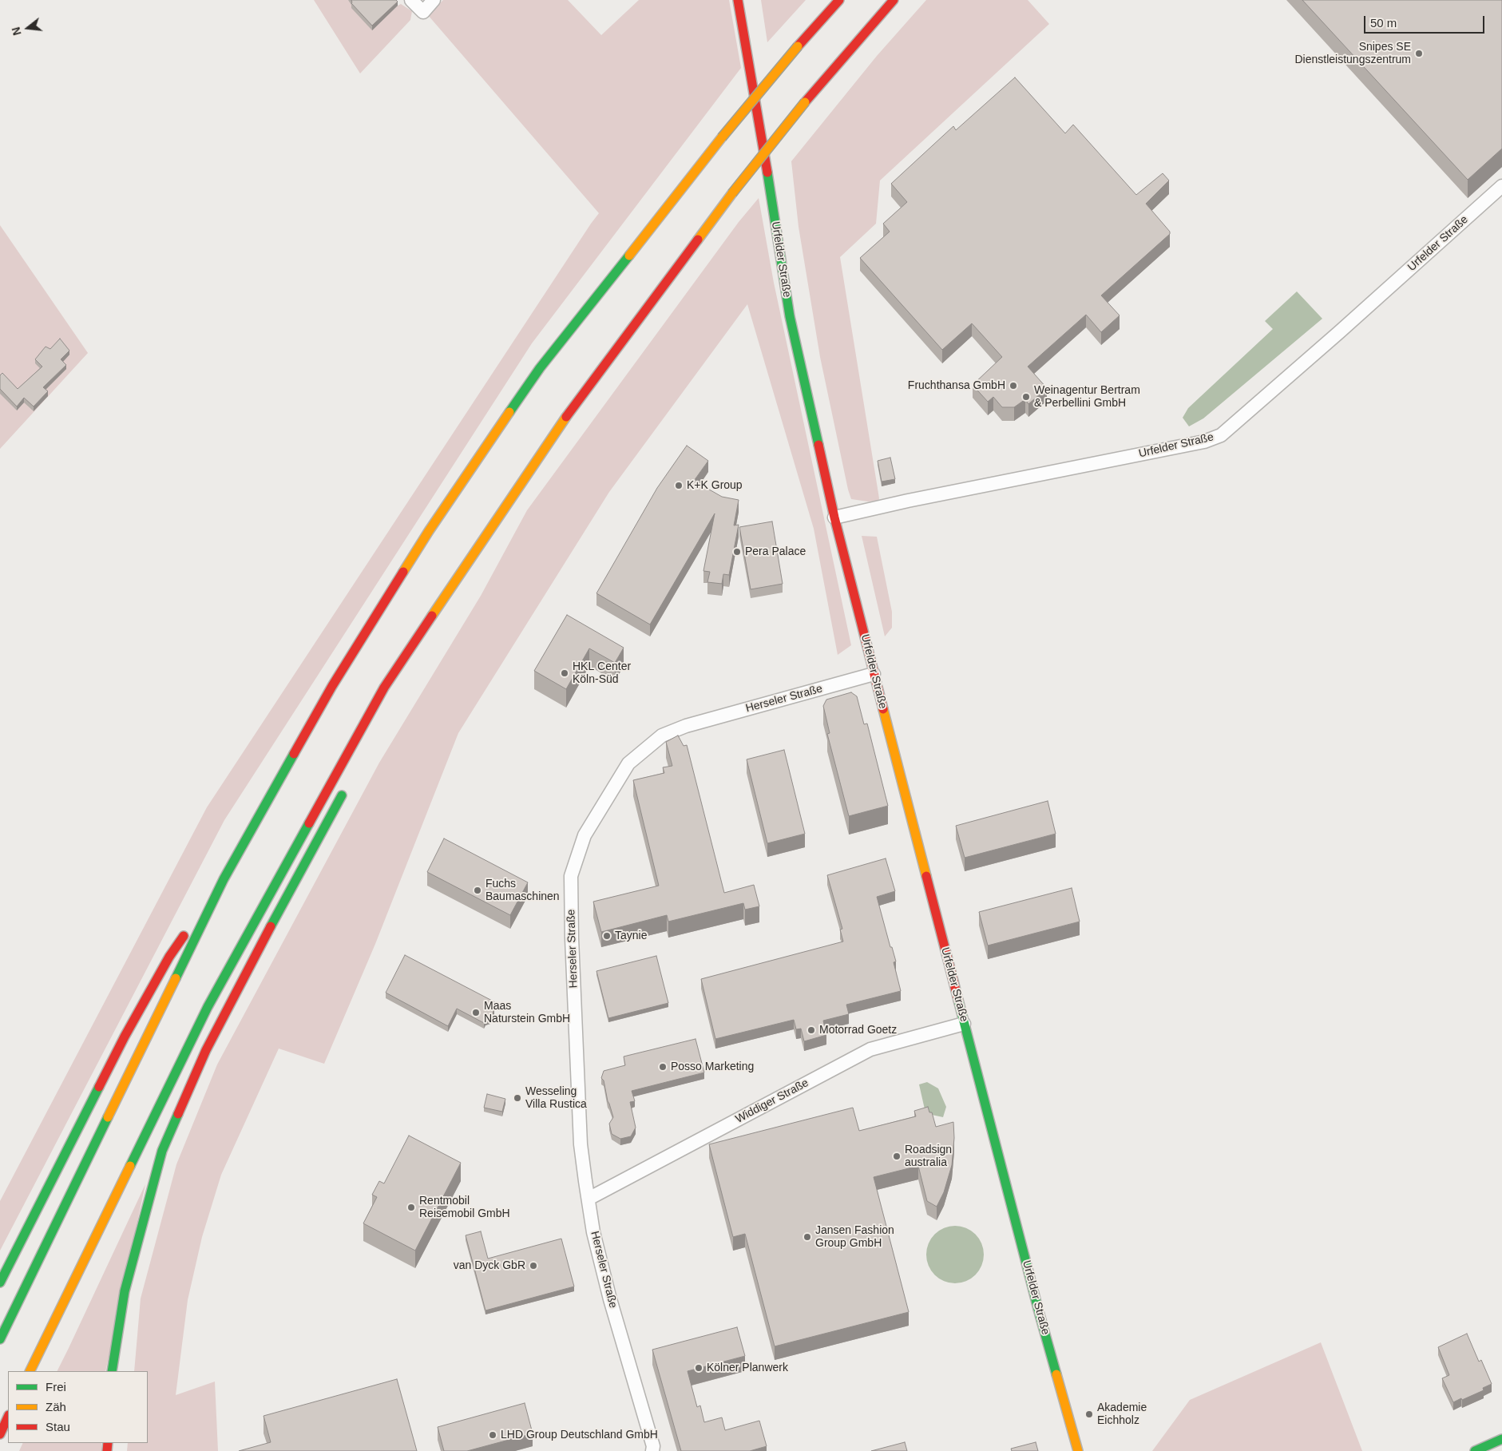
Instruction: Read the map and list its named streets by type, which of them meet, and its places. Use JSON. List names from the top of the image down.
{
  "streets": {
    "main road": ["Urfelder Straße"],
    "street": ["Herseler Straße", "Widdiger Straße"]
  },
  "crossings": [
    ["Urfelder Straße", "Herseler Straße"],
    ["Urfelder Straße", "Widdiger Straße"],
    ["Herseler Straße", "Widdiger Straße"]
  ],
  "places": [
    "Snipes SE Dienstleistungszentrum",
    "Fruchthansa GmbH",
    "Weinagentur Bertram & Perbellini GmbH",
    "K+K Group",
    "Pera Palace",
    "HKL Center Köln-Süd",
    "Fuchs Baumaschinen",
    "Taynie",
    "Maas Naturstein GmbH",
    "Motorrad Goetz",
    "Posso Marketing",
    "Wesseling Villa Rustica",
    "Roadsign australia",
    "Rentmobil Reisemobil GmbH",
    "Jansen Fashion Group GmbH",
    "van Dyck GbR",
    "Kölner Planwerk",
    "Akademie Eichholz",
    "LHD Group Deutschland GmbH"
  ],
  "legend": ["Frei", "Zäh", "Stau"],
  "scale_bar": "50 m",
  "north": "left"
}
